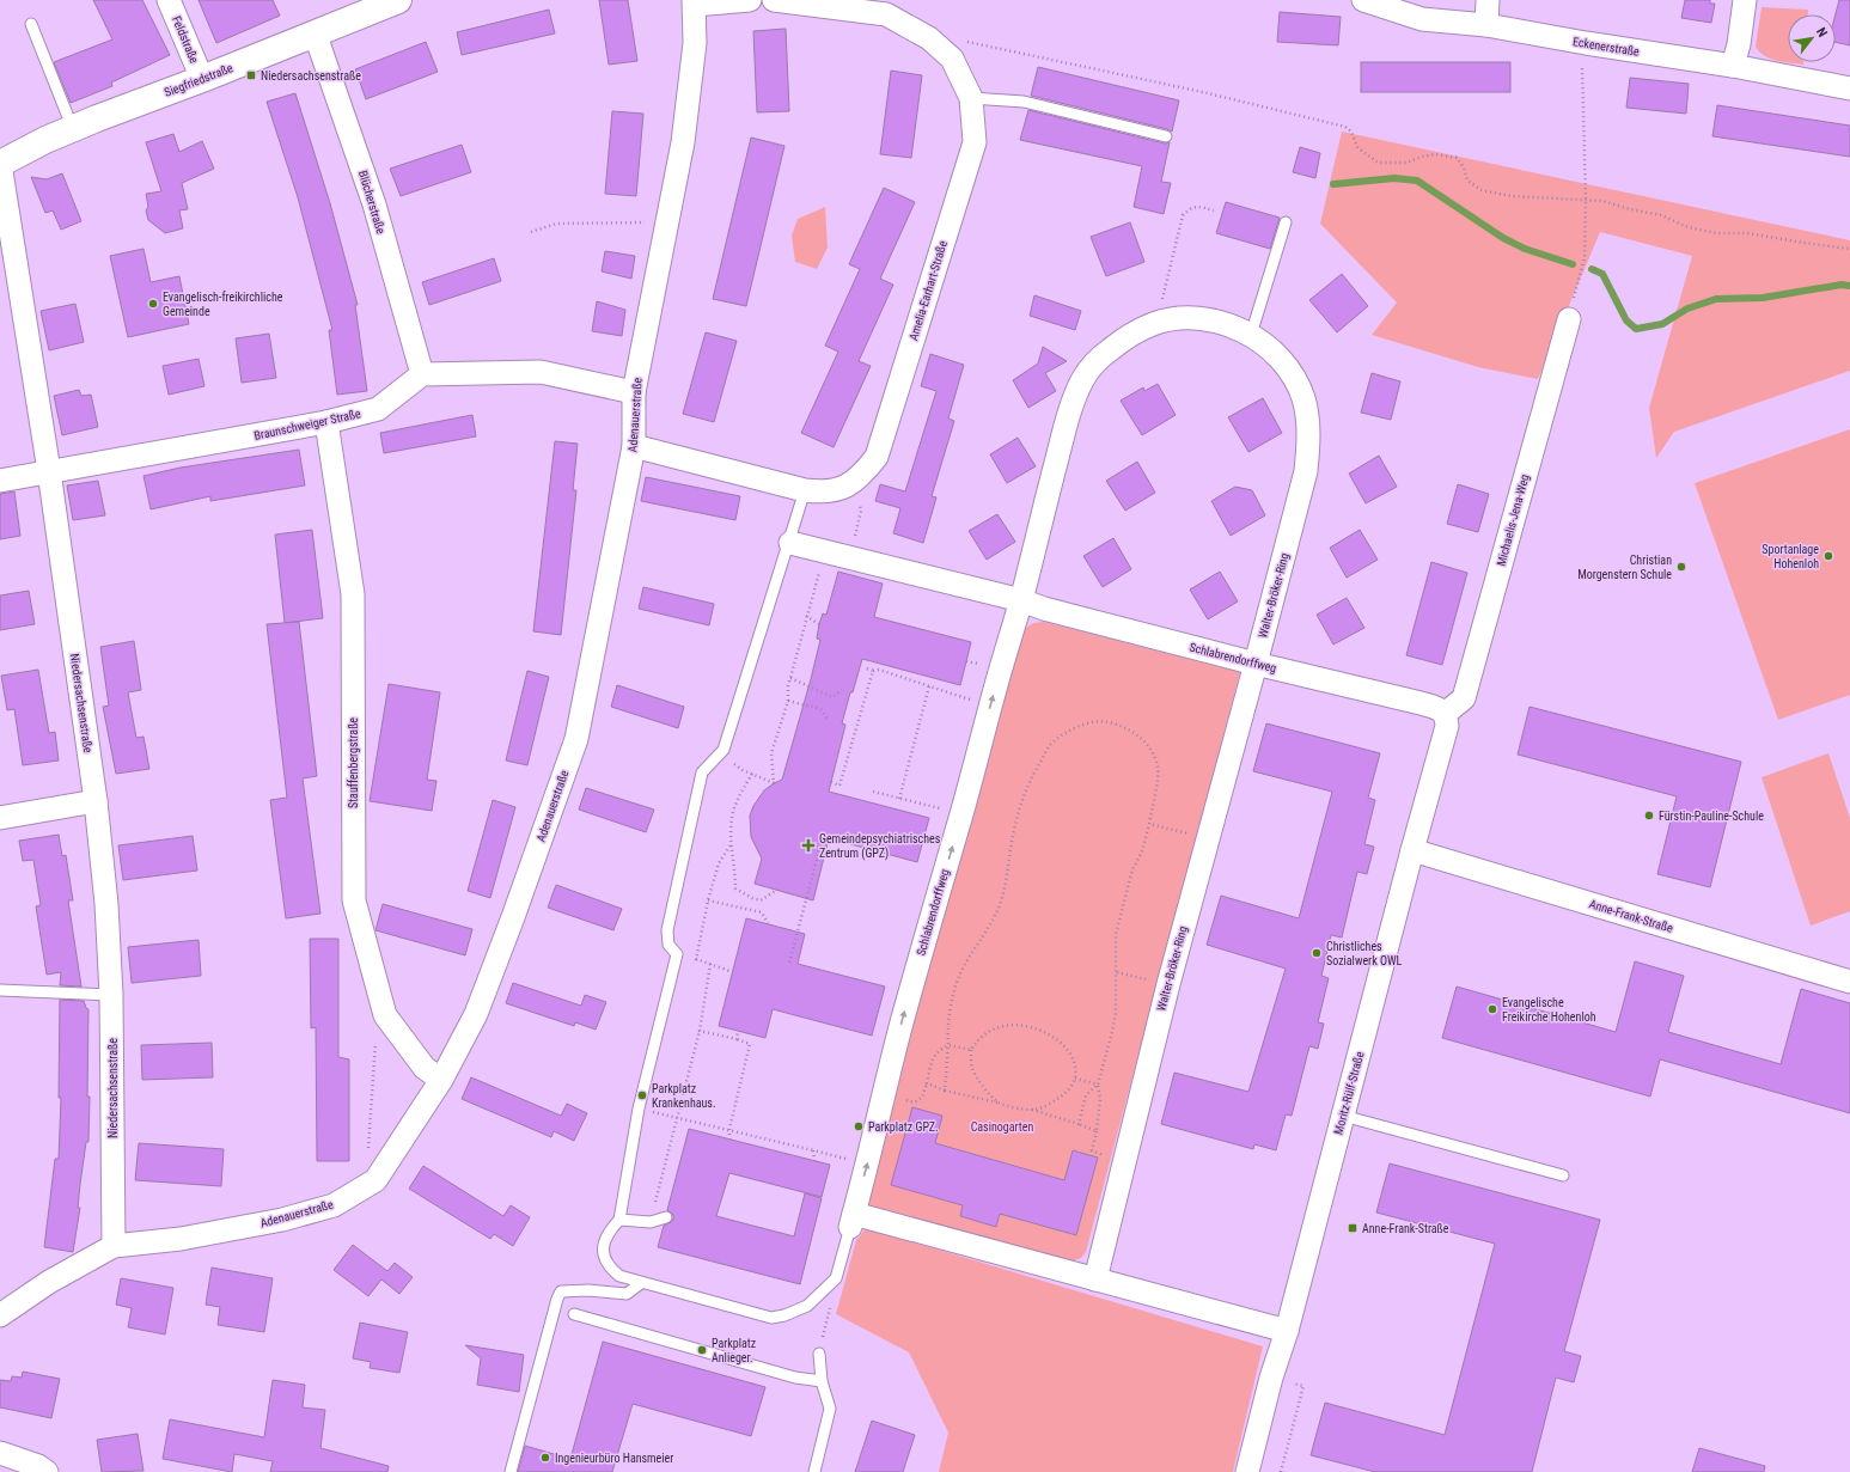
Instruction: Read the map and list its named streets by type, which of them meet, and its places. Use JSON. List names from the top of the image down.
{
  "streets": {
    "street": [
      "Feldstraße",
      "Eckenerstraße",
      "Siegfriedstraße",
      "Blücherstraße",
      "Amelia-Earhart-Straße",
      "Adenauerstraße",
      "Braunschweiger Straße",
      "Michaelis-Jena-Weg",
      "Walter-Bröker-Ring",
      "Schlabrendorffweg",
      "Niedersachsenstraße",
      "Stauffenbergstraße",
      "Anne-Frank-Straße",
      "Moritz-Rülf-Straße"
    ]
  },
  "crossings": [
    ["Feldstraße", "Siegfriedstraße"],
    ["Siegfriedstraße", "Blücherstraße"],
    ["Siegfriedstraße", "Niedersachsenstraße"],
    ["Blücherstraße", "Braunschweiger Straße"],
    ["Amelia-Earhart-Straße", "Adenauerstraße"],
    ["Adenauerstraße", "Niedersachsenstraße"],
    ["Adenauerstraße", "Stauffenbergstraße"],
    ["Braunschweiger Straße", "Niedersachsenstraße"],
    ["Braunschweiger Straße", "Stauffenbergstraße"],
    ["Michaelis-Jena-Weg", "Schlabrendorffweg"],
    ["Michaelis-Jena-Weg", "Moritz-Rülf-Straße"],
    ["Walter-Bröker-Ring", "Schlabrendorffweg"],
    ["Schlabrendorffweg", "Moritz-Rülf-Straße"],
    ["Anne-Frank-Straße", "Moritz-Rülf-Straße"]
  ],
  "one_way": ["Schlabrendorffweg"],
  "parks": ["Casinogarten"],
  "places": {
    "transit": ["Niedersachsenstraße", "Anne-Frank-Straße"],
    "other": [
      "Evangelisch-freikirchliche Gemeinde",
      "Sportanlage Hohenloh",
      "Christian Morgenstern Schule",
      "Fürstin-Pauline-Schule",
      "Christliches Sozialwerk OWL",
      "Evangelische Freikirche Hohenloh",
      "Parkplatz Krankenhaus.",
      "Parkplatz GPZ.",
      "Parkplatz Anlieger.",
      "Ingenieurbüro Hansmeier"
    ],
    "health": ["Gemeindepsychiatrisches Zentrum (GPZ)"]
  },
  "north": "top right"
}
